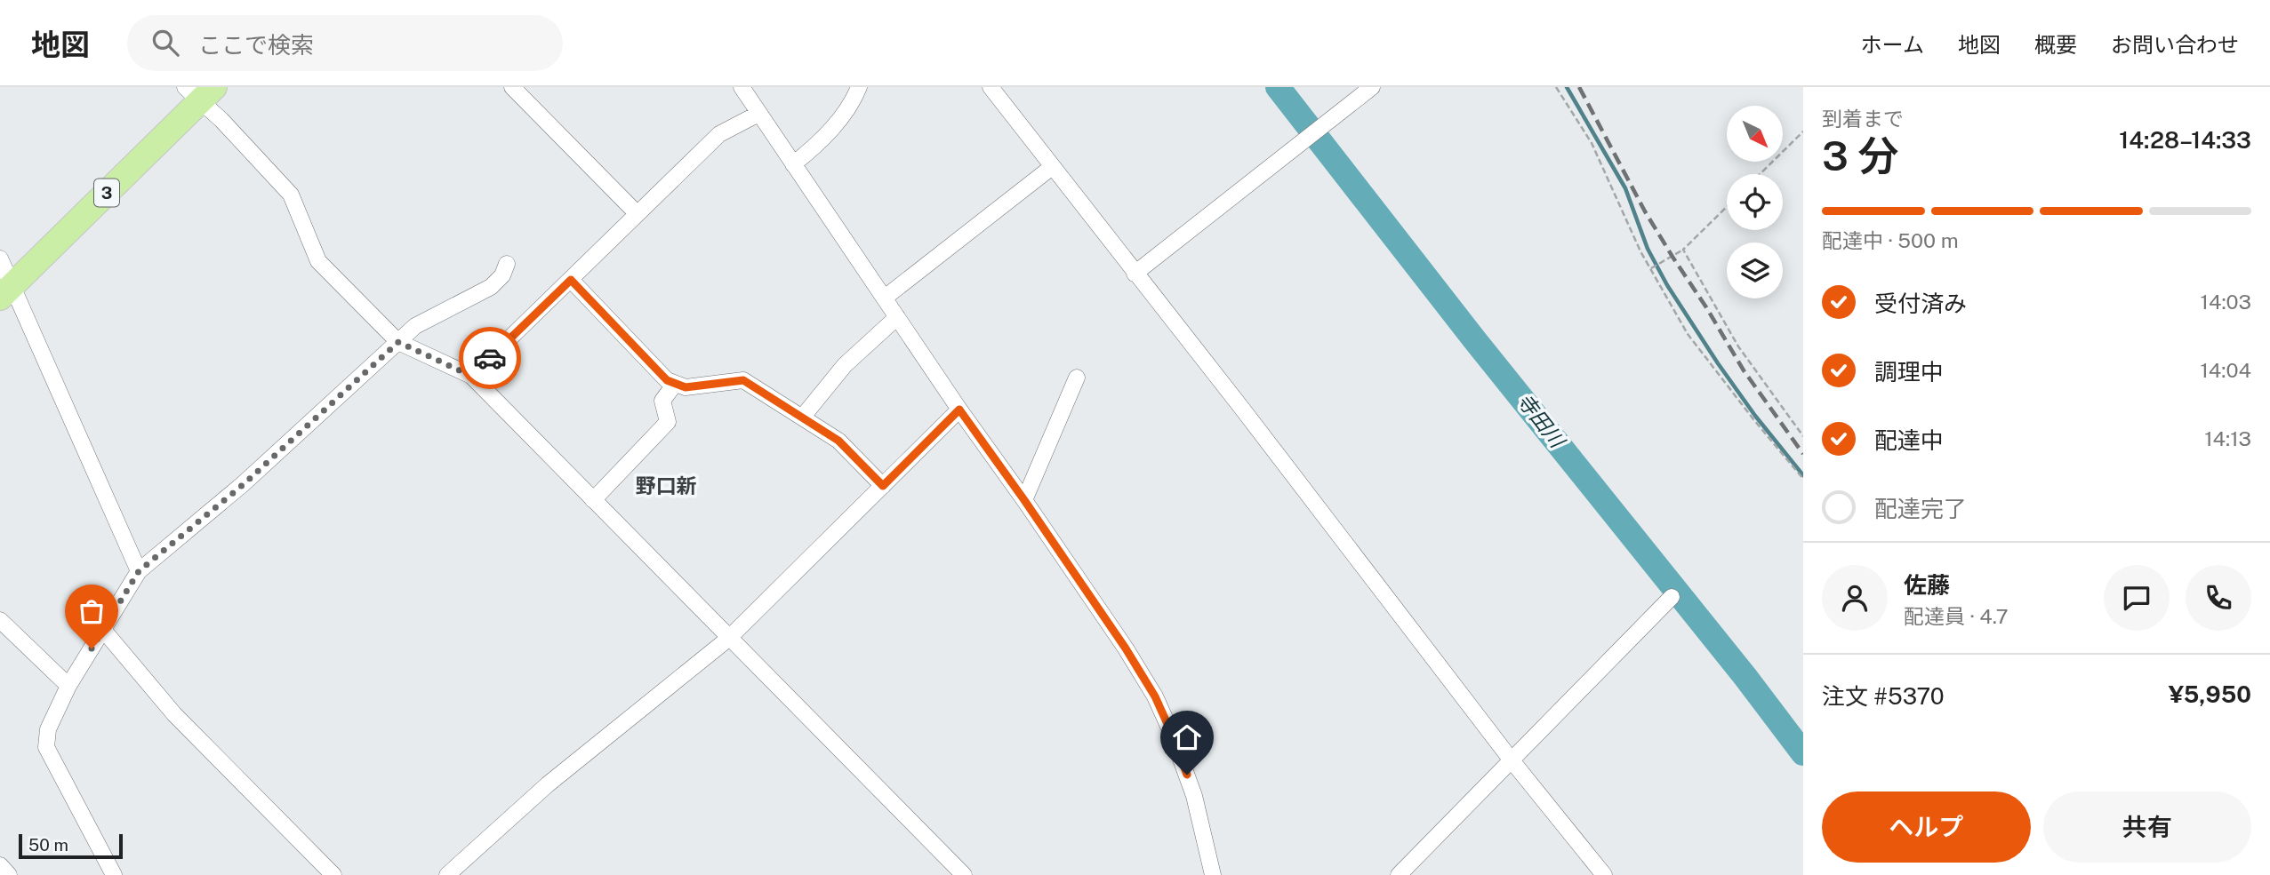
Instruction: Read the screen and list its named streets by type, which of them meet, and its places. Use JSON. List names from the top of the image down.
{
  "streets": {
    "main road": ["3"]
  },
  "districts": ["野口新"],
  "water": ["寺田川"],
  "scale_bar": "50 m",
  "north": "bottom right",
  "page": {
    "header": "地図",
    "search": "ここで検索",
    "nav": [
      "ホーム",
      "地図",
      "概要",
      "お問い合わせ"
    ],
    "heading": ["3 分", "到着まで", "14:28–14:33"],
    "panel": [
      "佐藤",
      "配達員 · 4.7",
      "注文 #5370",
      "¥5,950"
    ],
    "bar": "配達中 · 500 m",
    "list": [
      ["受付済み", "14:03"],
      ["調理中", "14:04"],
      ["配達中", "14:13"],
      "配達完了"
    ],
    "buttons": ["ヘルプ", "共有"],
    "scale": "50 m"
  }
}
